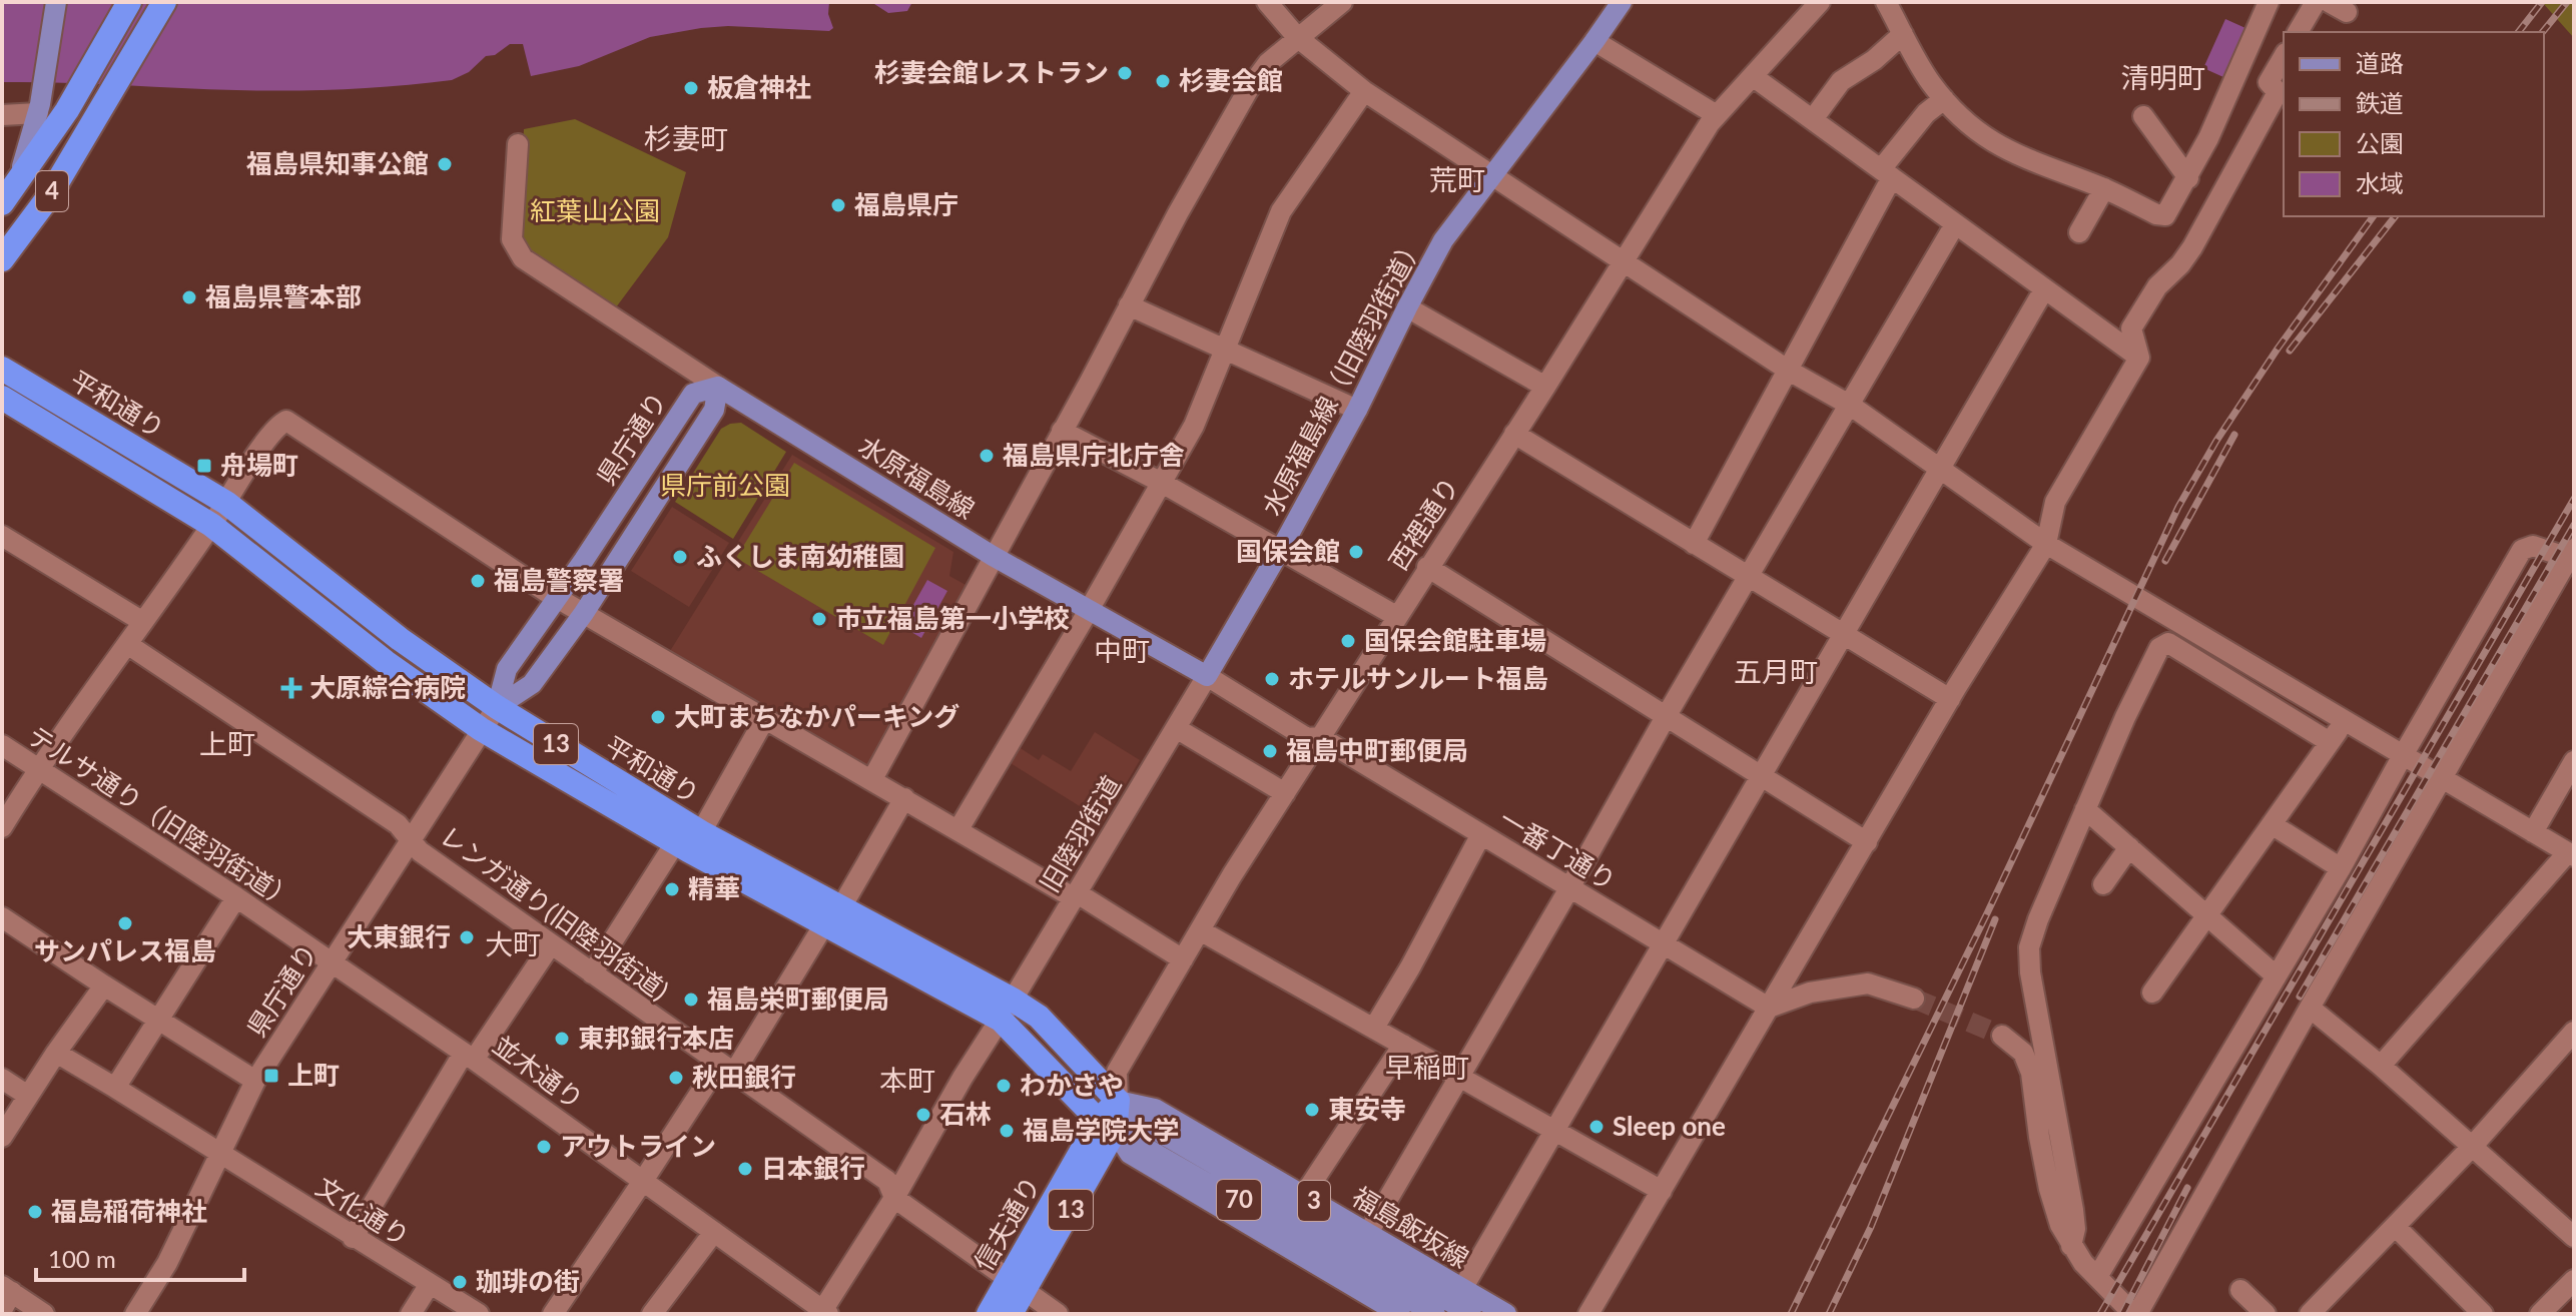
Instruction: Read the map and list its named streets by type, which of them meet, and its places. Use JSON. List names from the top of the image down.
{
  "streets": {
    "highway": [
      "4",
      "平和通り",
      "13",
      "信夫通り"
    ],
    "main road": [
      "水原福島線（旧陸羽街道）",
      "県庁通り",
      "水原福島線",
      "70",
      "3",
      "福島飯坂線"
    ],
    "street": [
      "西裡通り",
      "テルサ通り（旧陸羽街道）",
      "旧陸羽街道",
      "一番丁通り",
      "レンガ通り(旧陸羽街道)",
      "並木通り",
      "文化通り"
    ]
  },
  "crossings": [
    ["水原福島線（旧陸羽街道）", "旧陸羽街道"],
    ["水原福島線（旧陸羽街道）", "一番丁通り"],
    ["平和通り", "県庁通り"],
    ["平和通り", "西裡通り"],
    ["平和通り", "旧陸羽街道"],
    ["平和通り", "70"],
    ["平和通り", "3"],
    ["平和通り", "信夫通り"],
    ["平和通り", "福島飯坂線"],
    ["県庁通り", "水原福島線"],
    ["県庁通り", "テルサ通り（旧陸羽街道）"],
    ["県庁通り", "レンガ通り(旧陸羽街道)"],
    ["県庁通り", "並木通り"],
    ["県庁通り", "文化通り"],
    ["西裡通り", "一番丁通り"],
    ["西裡通り", "70"],
    ["西裡通り", "信夫通り"],
    ["西裡通り", "福島飯坂線"],
    ["テルサ通り（旧陸羽街道）", "並木通り"],
    ["旧陸羽街道", "一番丁通り"],
    ["旧陸羽街道", "レンガ通り(旧陸羽街道)"],
    ["旧陸羽街道", "並木通り"],
    ["レンガ通り(旧陸羽街道)", "信夫通り"],
    ["70", "3"],
    ["70", "信夫通り"],
    ["70", "福島飯坂線"],
    ["3", "信夫通り"],
    ["信夫通り", "福島飯坂線"]
  ],
  "districts": [
    "清明町",
    "杉妻町",
    "荒町",
    "中町",
    "五月町",
    "上町",
    "大町",
    "早稲町",
    "本町"
  ],
  "parks": ["紅葉山公園", "県庁前公園"],
  "places": {
    "other": [
      "杉妻会館レストラン",
      "杉妻会館",
      "板倉神社",
      "福島県知事公館",
      "福島県庁",
      "福島県警本部",
      "福島県庁北庁舎",
      "国保会館",
      "ふくしま南幼稚園",
      "福島警察署",
      "市立福島第一小学校",
      "国保会館駐車場",
      "ホテルサンルート福島",
      "大町まちなかパーキング",
      "福島中町郵便局",
      "精華",
      "サンパレス福島",
      "大東銀行",
      "福島栄町郵便局",
      "東邦銀行本店",
      "秋田銀行",
      "わかさや",
      "東安寺",
      "石林",
      "Sleep one",
      "福島学院大学",
      "アウトライン",
      "日本銀行",
      "福島稲荷神社",
      "珈琲の街"
    ],
    "transit": ["舟場町", "上町"],
    "health": ["大原綜合病院"]
  },
  "legend": [
    "道路",
    "鉄道",
    "公園",
    "水域"
  ],
  "scale_bar": "100 m"
}
